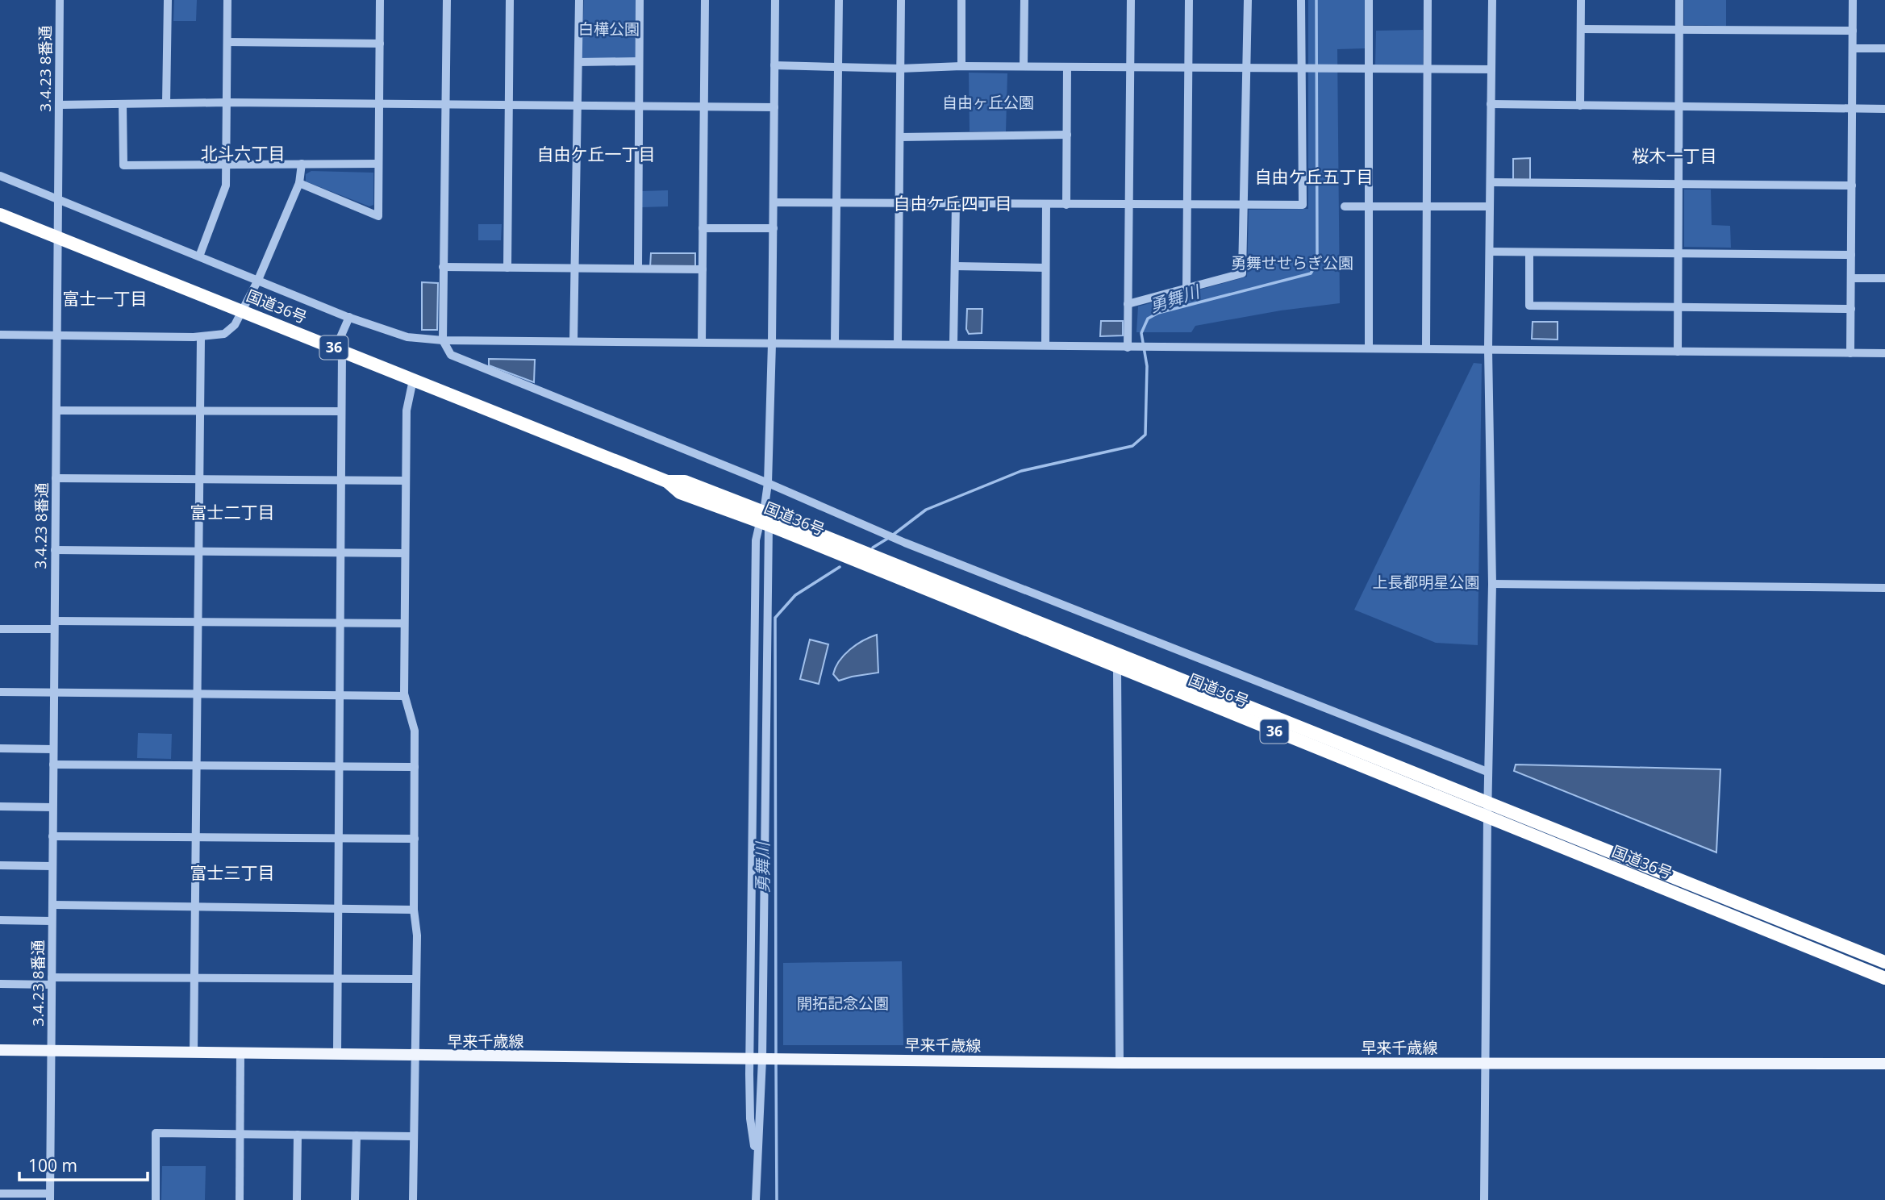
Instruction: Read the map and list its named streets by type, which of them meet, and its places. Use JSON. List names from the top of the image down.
{
  "streets": {
    "highway": ["国道36号", "36"],
    "main road": ["早来千歳線"],
    "street": ["3.4.23 8番通"]
  },
  "crossings": [
    ["3.4.23 8番通", "国道36号"],
    ["3.4.23 8番通", "早来千歳線"]
  ],
  "districts": [
    "北斗六丁目",
    "自由ケ丘一丁目",
    "桜木一丁目",
    "自由ケ丘五丁目",
    "自由ケ丘四丁目",
    "富士一丁目",
    "富士二丁目",
    "富士三丁目"
  ],
  "water": ["勇舞川"],
  "parks": [
    "白樺公園",
    "自由ヶ丘公園",
    "勇舞せせらぎ公園",
    "上長都明星公園",
    "開拓記念公園"
  ],
  "scale_bar": "100 m"
}
